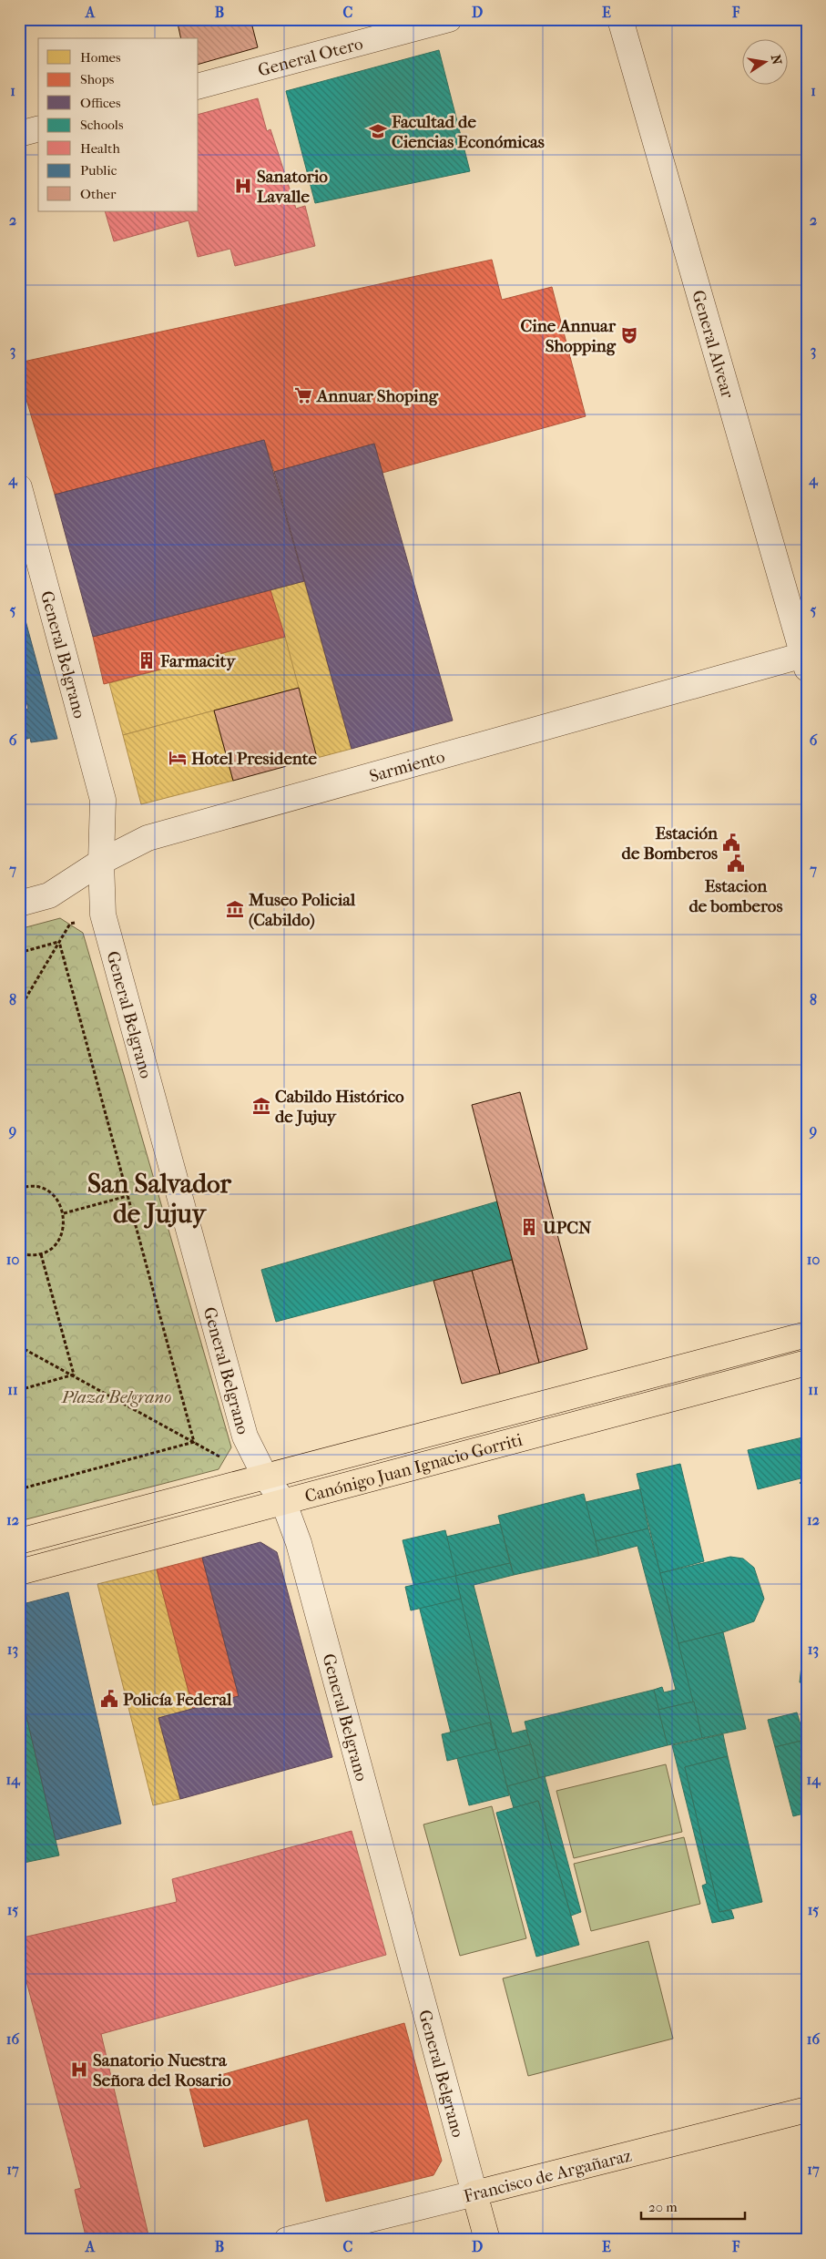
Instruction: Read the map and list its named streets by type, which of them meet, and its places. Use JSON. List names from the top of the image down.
{
  "streets": {
    "main road": ["General Belgrano", "Canónigo Juan Ignacio Gorriti", "Francisco de Argañaraz"],
    "street": ["General Otero", "General Alvear", "Sarmiento"]
  },
  "crossings": [
    ["General Alvear", "Sarmiento"],
    ["General Belgrano", "Sarmiento"],
    ["General Belgrano", "Canónigo Juan Ignacio Gorriti"],
    ["General Belgrano", "Francisco de Argañaraz"]
  ],
  "districts": ["San Salvador de Jujuy"],
  "parks": ["Plaza Belgrano"],
  "places": {
    "school or university": ["Facultad de Ciencias Económicas"],
    "hospital": ["Sanatorio Lavalle", "Sanatorio Nuestra Señora del Rosario"],
    "theatre": ["Cine Annuar Shopping"],
    "supermarket": ["Annuar Shoping"],
    "building": ["Farmacity", "UPCN"],
    "hotel": ["Hotel Presidente"],
    "public building": ["Estación de Bomberos", "Estacion de bomberos", "Policía Federal"],
    "museum": ["Museo Policial (Cabildo)", "Cabildo Histórico de Jujuy"]
  },
  "legend": [
    "Homes",
    "Shops",
    "Offices",
    "Schools",
    "Health",
    "Public",
    "Other"
  ],
  "scale_bar": "20 m",
  "north": "right",
  "grid": {
    "columns": [
      "A",
      "B",
      "C",
      "D",
      "E",
      "F"
    ],
    "rows": [
      "1",
      "2",
      "3",
      "4",
      "5",
      "6",
      "7",
      "8",
      "9",
      "10",
      "11",
      "12",
      "13",
      "14",
      "15",
      "16",
      "17"
    ]
  }
}
